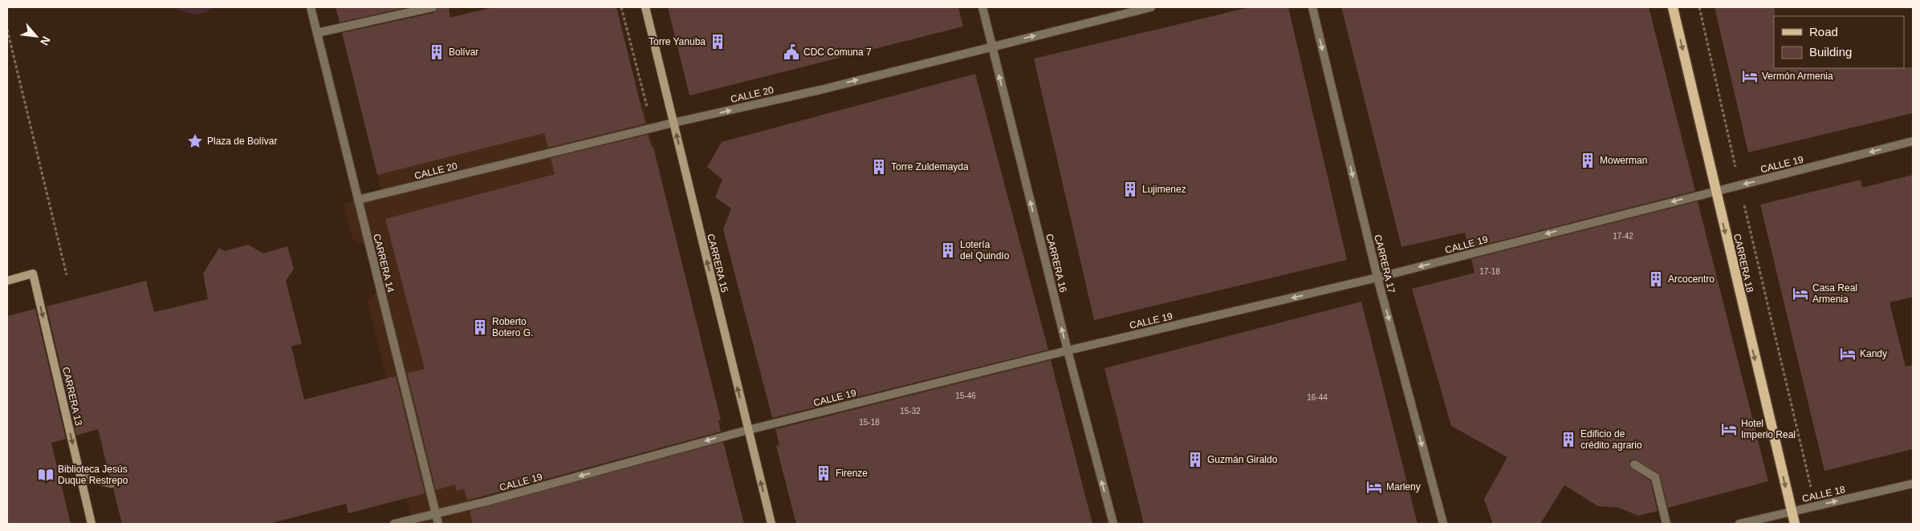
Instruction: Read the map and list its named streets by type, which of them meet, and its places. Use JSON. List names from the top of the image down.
{
  "streets": {
    "main road": ["CARRERA 18"],
    "street": [
      "CALLE 20",
      "CALLE 19",
      "CARRERA 14",
      "CARRERA 15",
      "CARRERA 16",
      "CARRERA 17",
      "CARRERA 13",
      "CALLE 18"
    ]
  },
  "crossings": [
    ["CALLE 20", "CARRERA 14"],
    ["CALLE 20", "CARRERA 15"],
    ["CALLE 20", "CARRERA 16"],
    ["CALLE 19", "CARRERA 14"],
    ["CALLE 19", "CARRERA 15"],
    ["CALLE 19", "CARRERA 16"],
    ["CALLE 19", "CARRERA 18"],
    ["CALLE 19", "CARRERA 17"],
    ["CARRERA 18", "CALLE 18"]
  ],
  "one_way": [
    "CALLE 20",
    "CALLE 19",
    "CARRERA 15",
    "CARRERA 16",
    "CARRERA 18",
    "CARRERA 17",
    "CARRERA 13",
    "CALLE 18"
  ],
  "places": {
    "building": [
      "Torre Yanuba",
      "Bolívar",
      "Mowerman",
      "Torre Zuldemayda",
      "Lujimenez",
      "Lotería del Quindío",
      "Arcocentro",
      "Roberto Botero G.",
      "Edificio de crédito agrario",
      "Guzmán Giraldo",
      "Firenze"
    ],
    "public building": ["CDC Comuna 7"],
    "hotel": [
      "Vermón Armenia",
      "Casa Real Armenia",
      "Kandy",
      "Hotel Imperio Real",
      "Marleny"
    ],
    "place": ["Plaza de Bolívar"],
    "library": ["Biblioteca Jesús Duque Restrepo"]
  },
  "house_numbers": [
    "17-42",
    "17-18",
    "15-46",
    "16-44",
    "15-32",
    "15-18"
  ],
  "legend": ["Road", "Building"],
  "north": "bottom right"
}
